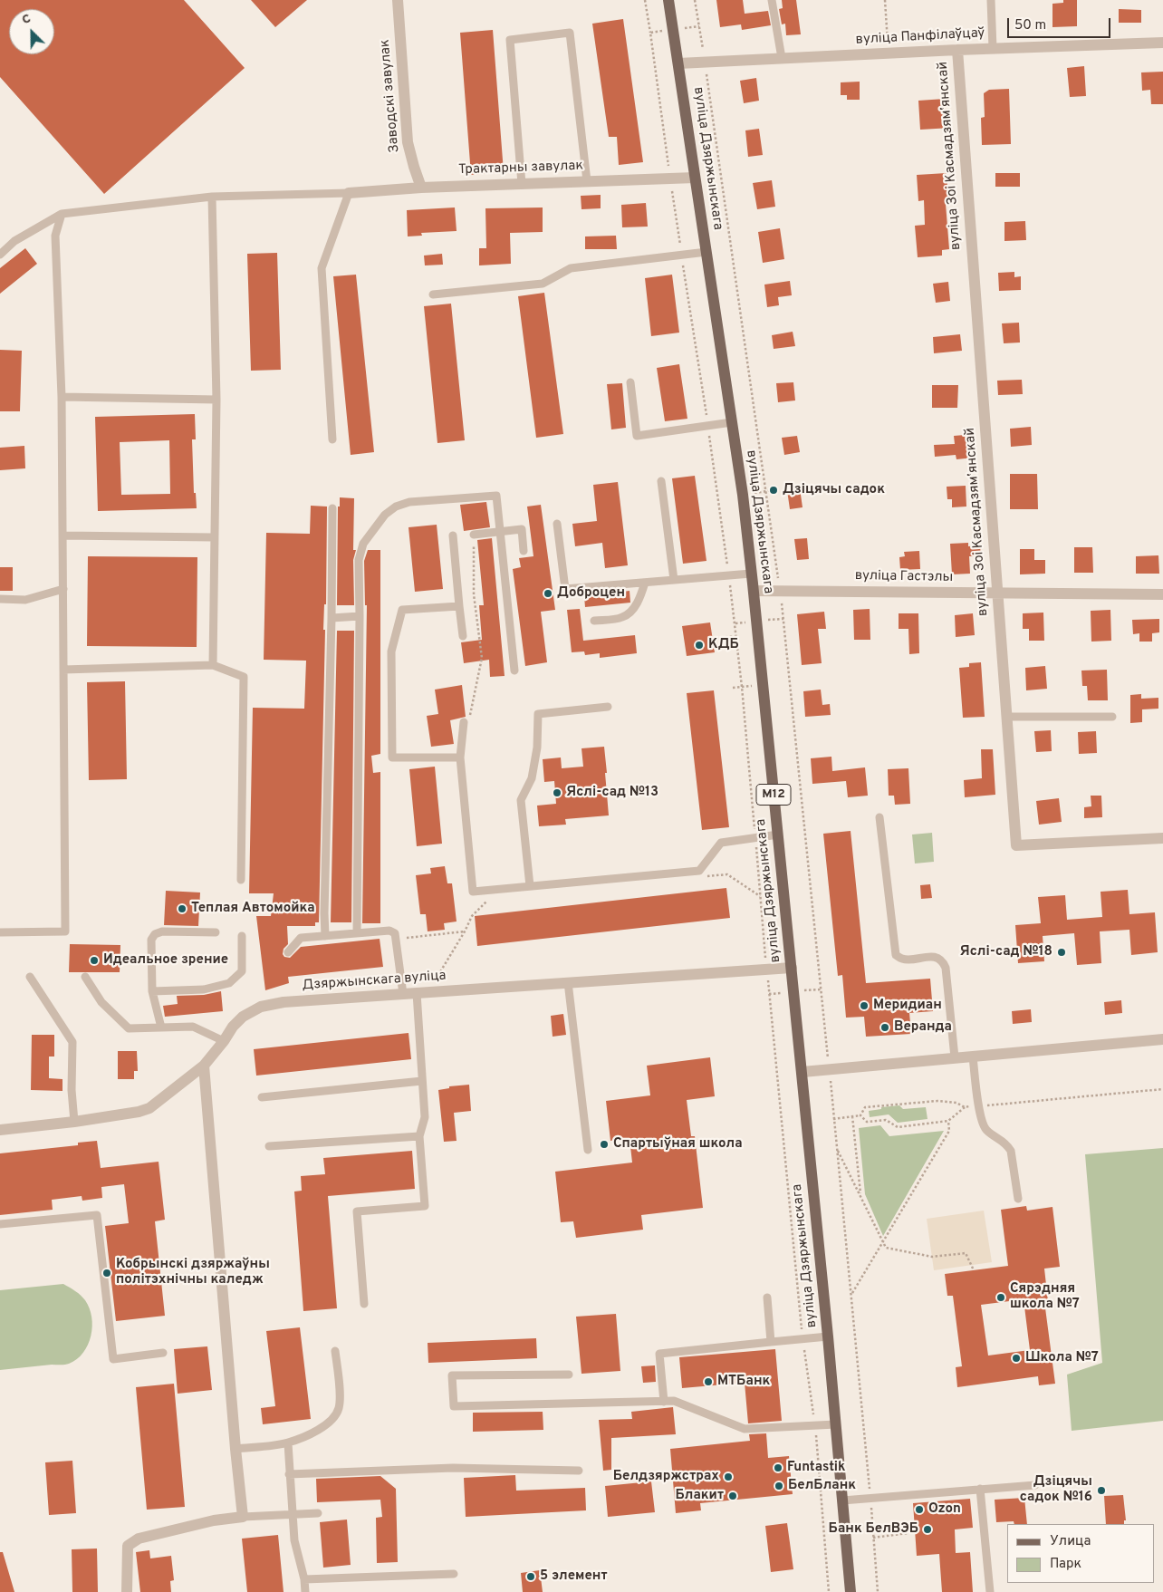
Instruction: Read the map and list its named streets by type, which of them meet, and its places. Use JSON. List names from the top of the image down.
{
  "streets": {
    "main road": ["вуліца Дзяржынскага", "М12"],
    "street": [
      "вуліца Панфілаўцаў",
      "Заводскі завулак",
      "вуліца Зоі Касмадзямʼянскай",
      "Трактарны завулак",
      "вуліца Гастэлы",
      "Дзяржынскага вуліца"
    ]
  },
  "crossings": [
    ["вуліца Панфілаўцаў", "вуліца Зоі Касмадзямʼянскай"],
    ["вуліца Панфілаўцаў", "вуліца Дзяржынскага"],
    ["Заводскі завулак", "Трактарны завулак"],
    ["вуліца Зоі Касмадзямʼянскай", "вуліца Гастэлы"],
    ["вуліца Дзяржынскага", "Трактарны завулак"],
    ["вуліца Дзяржынскага", "вуліца Гастэлы"],
    ["вуліца Дзяржынскага", "Дзяржынскага вуліца"]
  ],
  "places": [
    "Дзіцячы садок",
    "Доброцен",
    "КДБ",
    "Яслі-сад №13",
    "Теплая Автомойка",
    "Яслі-сад №18",
    "Идеальное зрение",
    "Меридиан",
    "Веранда",
    "Спартыўная школа",
    "Кобрынскі дзяржаўны політэхнічны каледж",
    "Сярэдняя школа №7",
    "Школа №7",
    "МТБанк",
    "Funtastik",
    "Белдзяржстрах",
    "БелБланк",
    "Дзіцячы садок №16",
    "Блакит",
    "Ozon",
    "Банк БелВЭБ",
    "5 элемент"
  ],
  "legend": ["Улица", "Парк"],
  "scale_bar": "50 m",
  "north": "top left"
}
